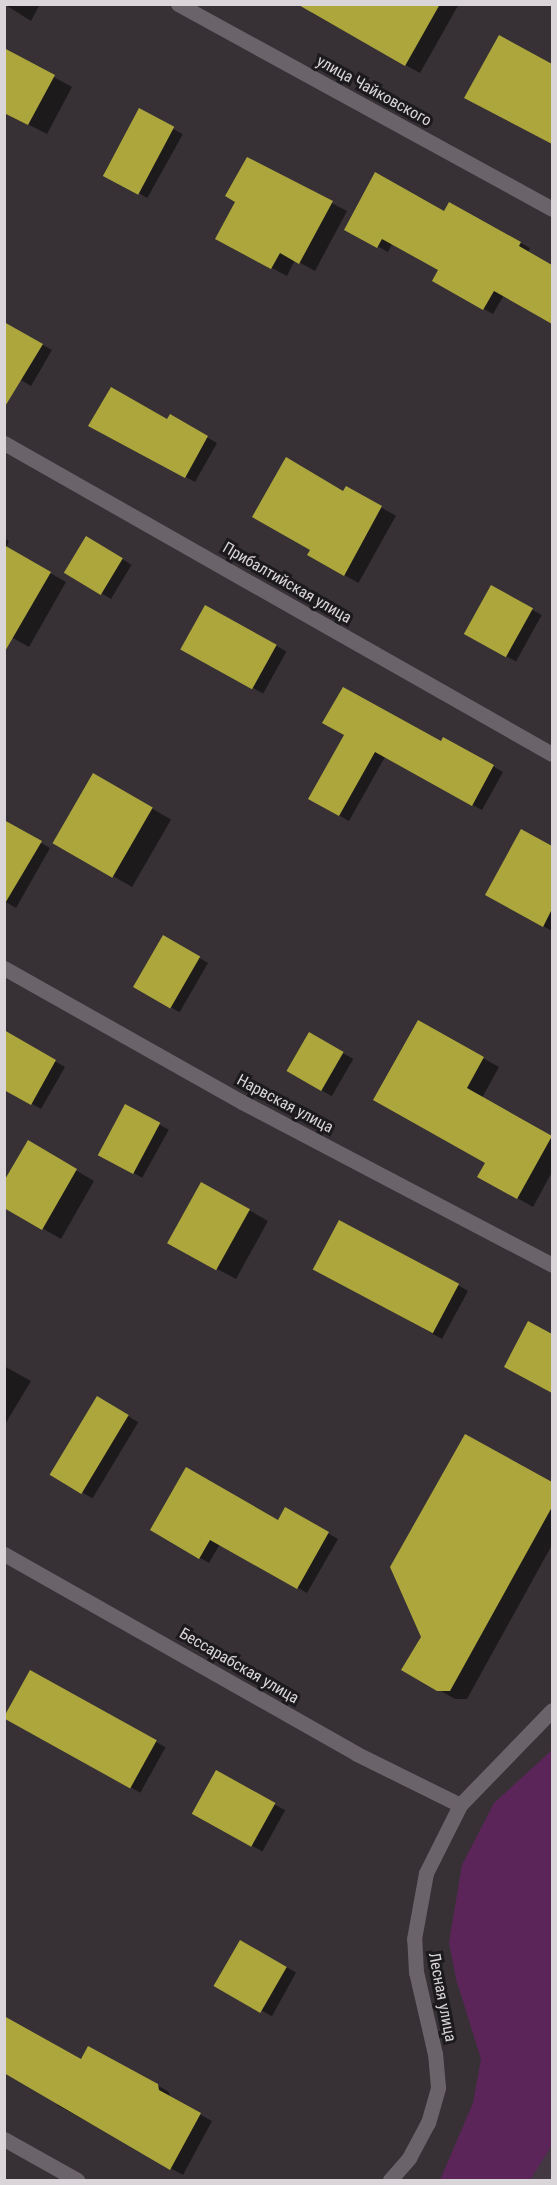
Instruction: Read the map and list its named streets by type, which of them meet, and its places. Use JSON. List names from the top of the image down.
{
  "streets": {
    "street": [
      "улица Чайковского",
      "Прибалтийская улица",
      "Нарвская улица",
      "Бессарабская улица",
      "Лесная улица"
    ]
  },
  "crossings": [
    ["Бессарабская улица", "Лесная улица"]
  ]
}
